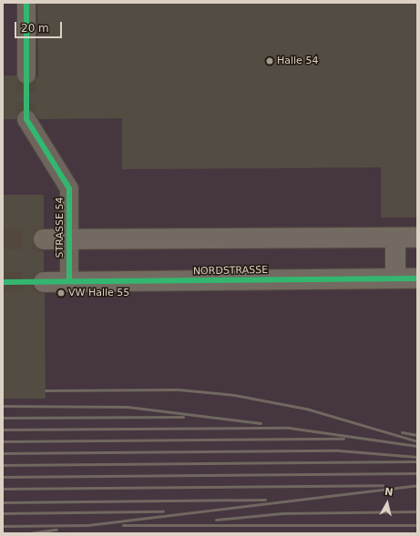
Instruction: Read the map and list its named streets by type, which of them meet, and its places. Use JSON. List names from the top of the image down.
{
  "streets": {
    "street": ["STRASSE 54", "NORDSTRASSE"]
  },
  "crossings": [
    ["STRASSE 54", "NORDSTRASSE"]
  ],
  "places": ["Halle 54", "VW Halle 55"],
  "scale_bar": "20 m",
  "north": "top"
}
